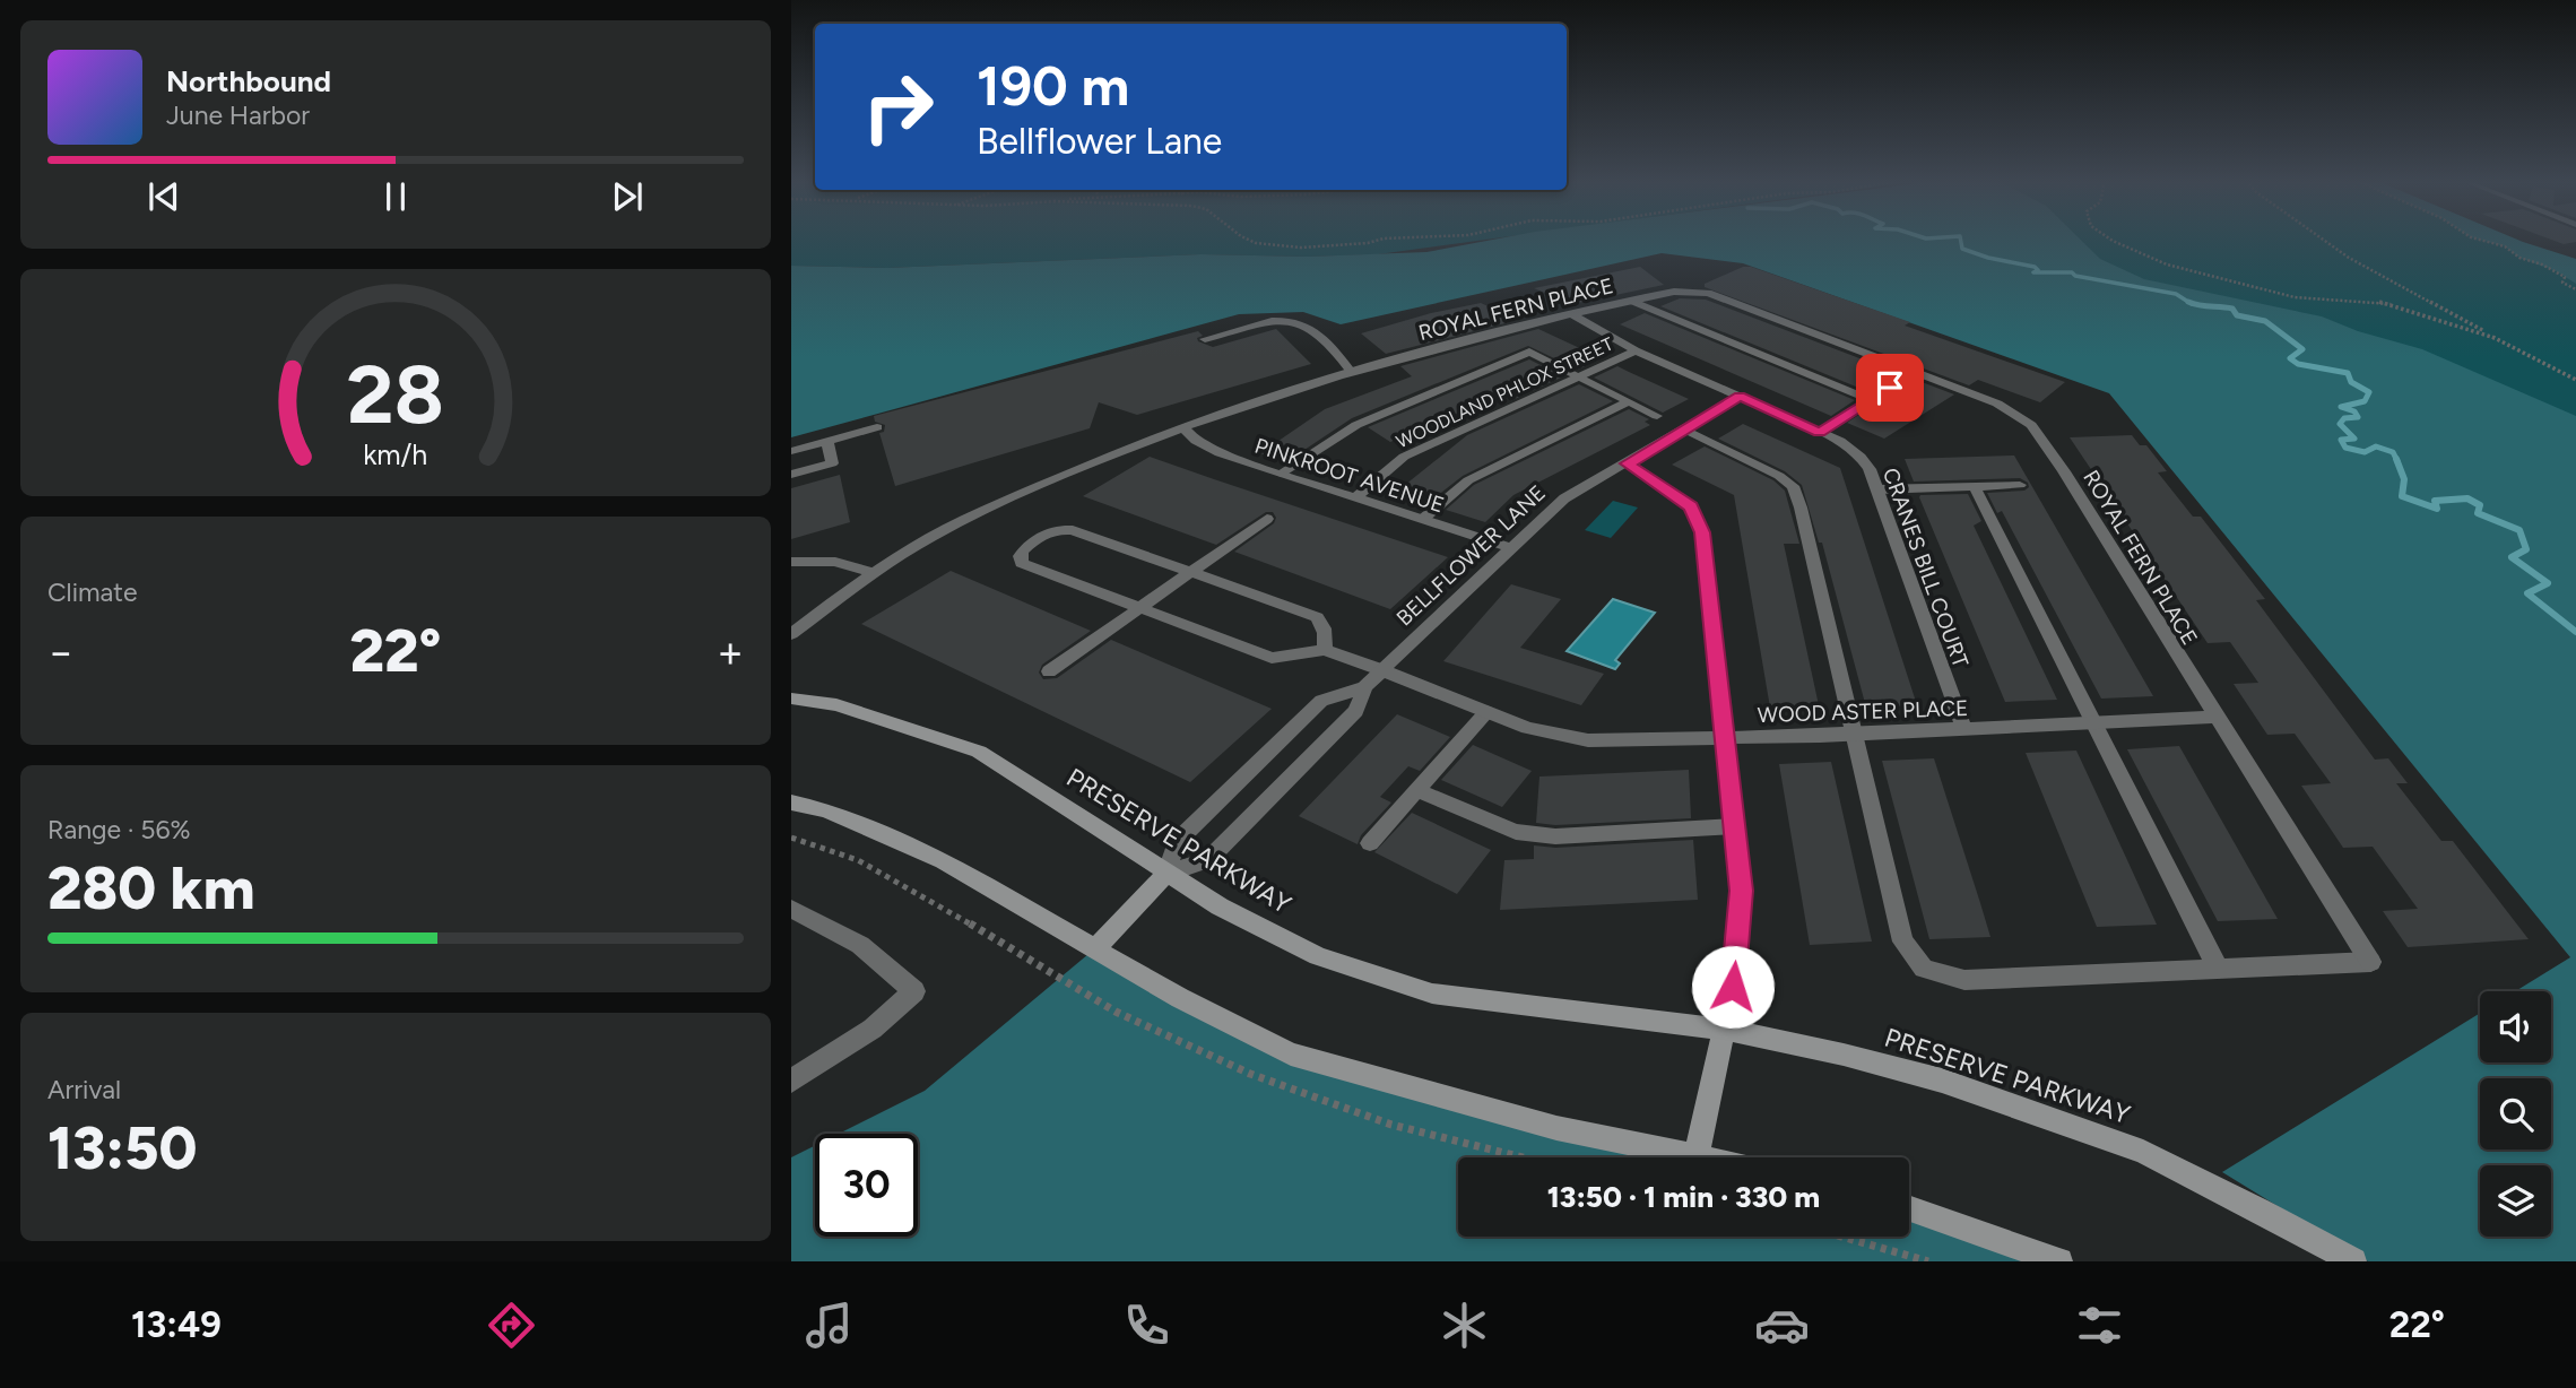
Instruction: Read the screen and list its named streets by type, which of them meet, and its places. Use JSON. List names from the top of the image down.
{
  "streets": {
    "street": [
      "ROYAL FERN PLACE",
      "WOODLAND PHLOX STREET",
      "PINKROOT AVENUE",
      "BELLFLOWER LANE",
      "CRANES BILL COURT",
      "WOOD ASTER PLACE",
      "PRESERVE PARKWAY"
    ]
  },
  "crossings": [
    ["ROYAL FERN PLACE", "PINKROOT AVENUE"],
    ["ROYAL FERN PLACE", "CRANES BILL COURT"],
    ["ROYAL FERN PLACE", "WOOD ASTER PLACE"],
    ["WOODLAND PHLOX STREET", "PINKROOT AVENUE"],
    ["WOODLAND PHLOX STREET", "CRANES BILL COURT"],
    ["PINKROOT AVENUE", "BELLFLOWER LANE"],
    ["BELLFLOWER LANE", "CRANES BILL COURT"],
    ["BELLFLOWER LANE", "WOOD ASTER PLACE"],
    ["BELLFLOWER LANE", "PRESERVE PARKWAY"],
    ["CRANES BILL COURT", "WOOD ASTER PLACE"]
  ],
  "page": {
    "turn": ["190 m", "Bellflower Lane"],
    "song": ["Northbound", "June Harbor"],
    "tile": [
      "Climate",
      ["Range · 56%", "280 km"],
      ["Arrival", "13:50"]
    ],
    "heat": ["−", "22°", "+"],
    "limit": "30",
    "trip": "13:50 · 1 min · 330 m",
    "tabs": ["13:49", "22°"],
    "gauge": ["28", "km/h"]
  }
}
